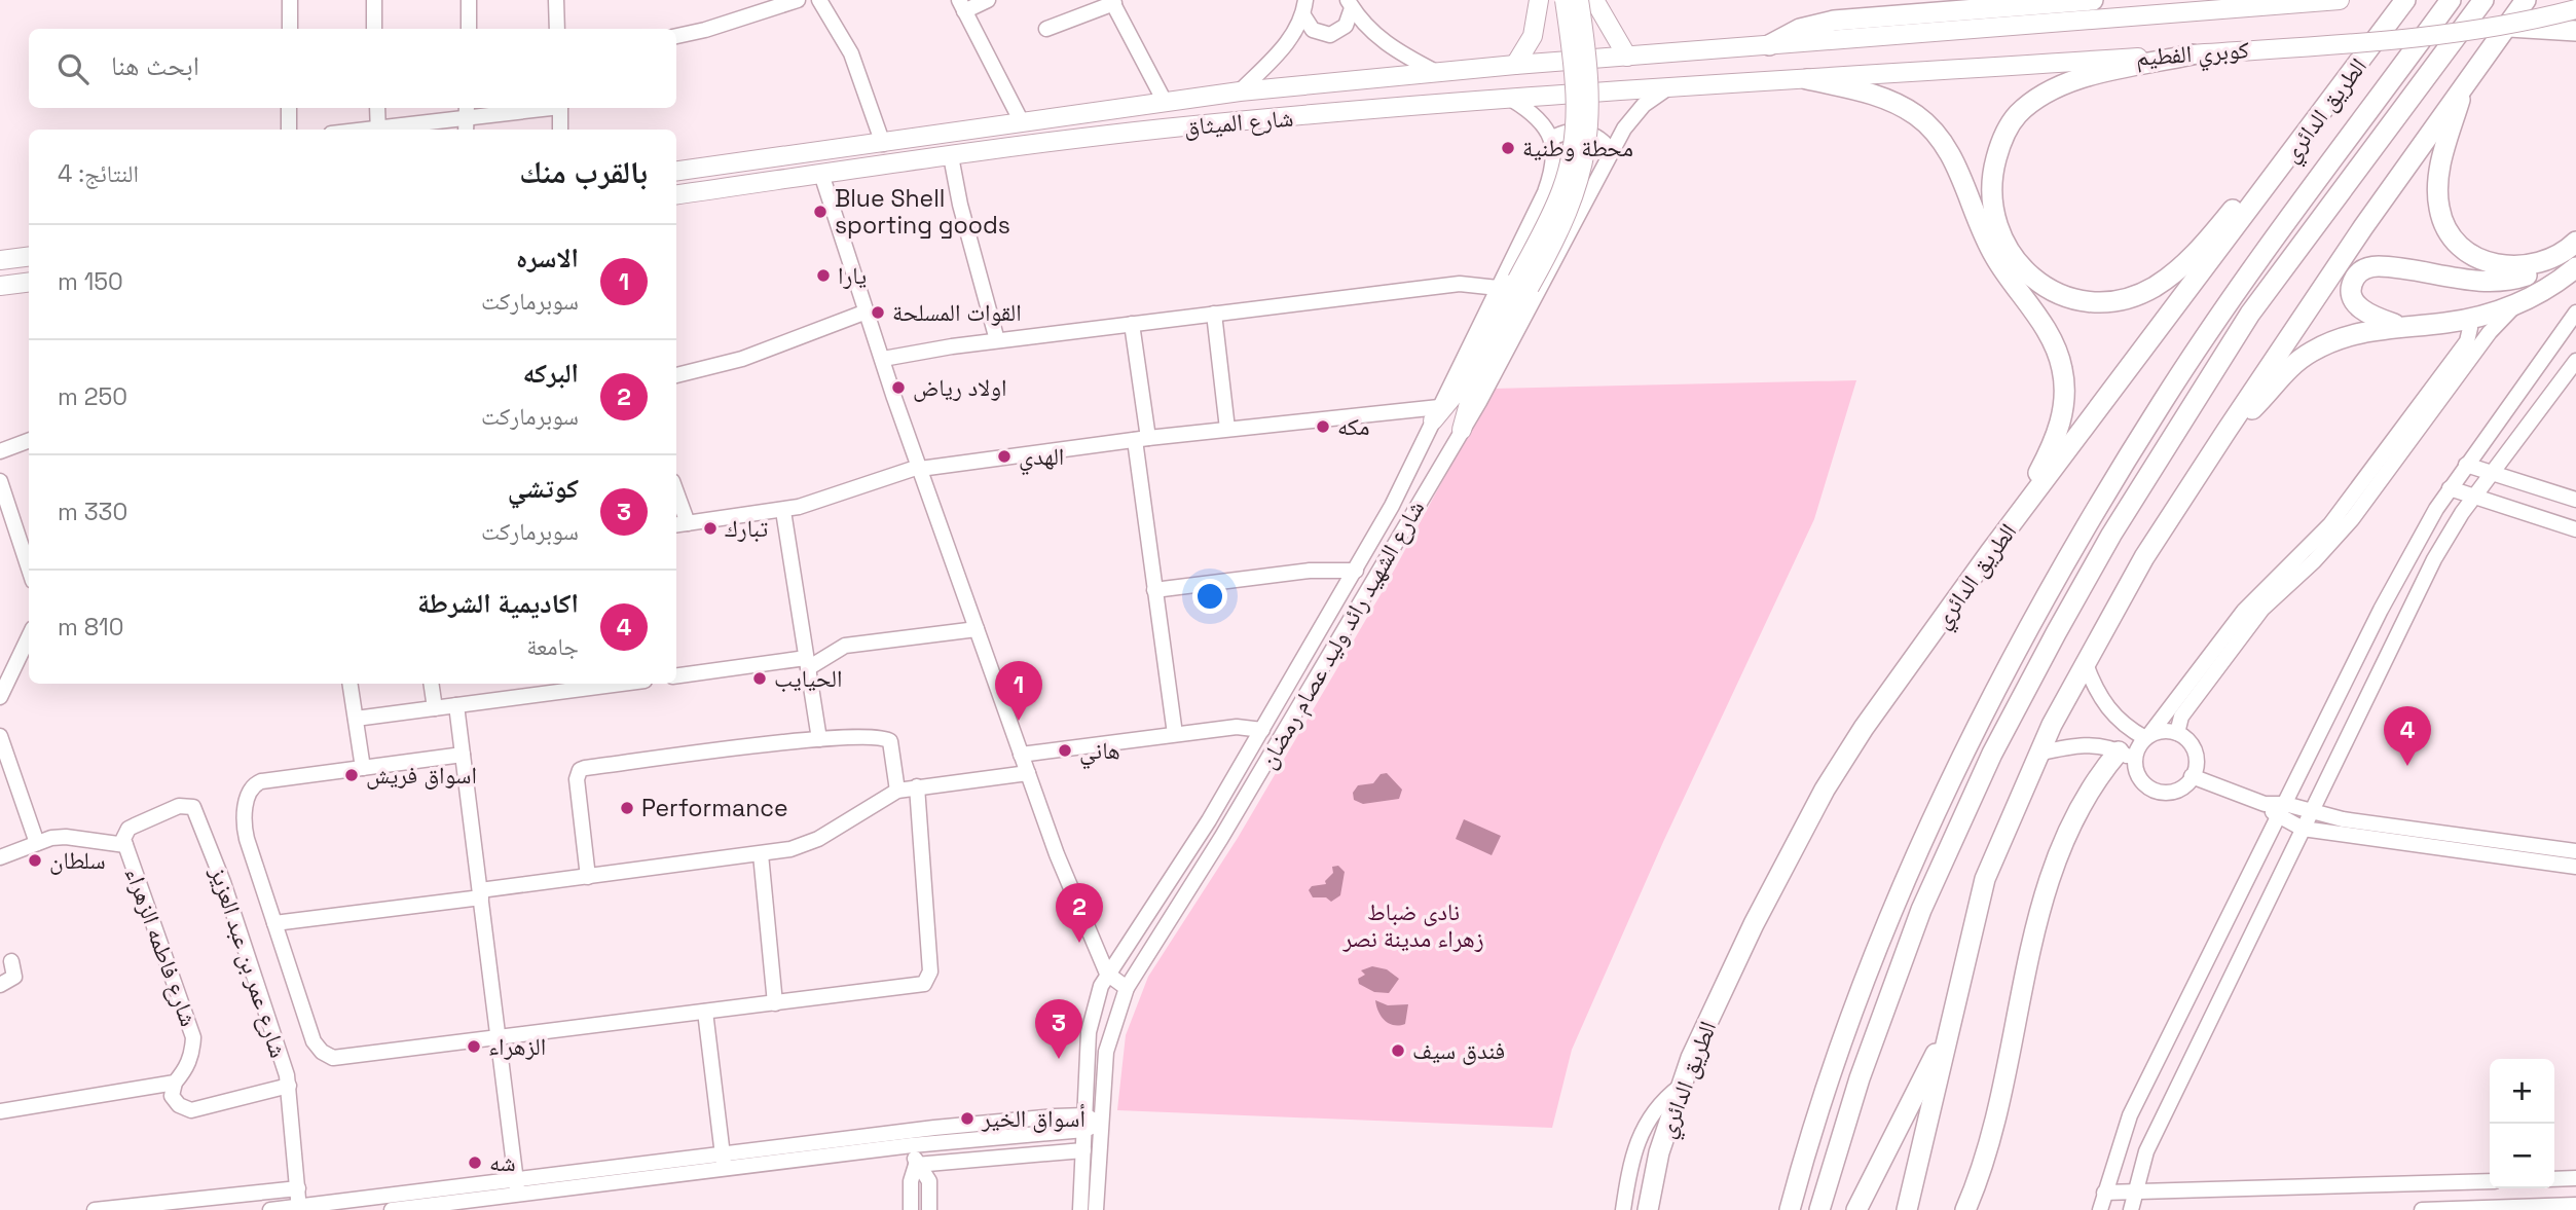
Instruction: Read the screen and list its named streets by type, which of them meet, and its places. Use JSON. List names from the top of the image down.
{
  "streets": {
    "highway": ["الطريق الدائري"],
    "main road": ["كوبري الفطيم", "شارع الميثاق"],
    "street": ["شارع الشهيد رائد وليد عصام رمضان", "شارع فاطمه الزهراء", "شارع عمر بن عبد العزيز"]
  },
  "crossings": [
    ["كوبري الفطيم", "شارع الميثاق"],
    ["شارع الميثاق", "شارع الشهيد رائد وليد عصام رمضان"],
    ["شارع فاطمه الزهراء", "شارع عمر بن عبد العزيز"]
  ],
  "parks": ["نادى ضباط زهراء مدينة نصر"],
  "places": [
    "محطة وطنية",
    "Blue Shell sporting goods",
    "يارا",
    "القوات المسلحة",
    "اولاد رياض",
    "مكه",
    "الهدي",
    "تبارك",
    "الحيايب",
    "هاني",
    "اسواق فريش",
    "Performance",
    "سلطان",
    "الزهراء",
    "فندق سيف",
    "أسواق الخير",
    "شه"
  ],
  "page": {
    "search": "ابحث هنا",
    "heading": ["بالقرب منك", "النتائج: 4"],
    "list": [
      {
        "mark": "1",
        "name": "الاسره",
        "note": "سوبرماركت",
        "value": "150 m"
      },
      {
        "mark": "2",
        "name": "البركه",
        "note": "سوبرماركت",
        "value": "250 m"
      },
      {
        "mark": "3",
        "name": "كوتشي",
        "note": "سوبرماركت",
        "value": "330 m"
      },
      {
        "mark": "4",
        "name": "اكاديمية الشرطة",
        "note": "جامعة",
        "value": "810 m"
      }
    ],
    "pins": [
      "1",
      "4",
      "2",
      "3"
    ],
    "map_buttons": ["+", "−"]
  }
}
